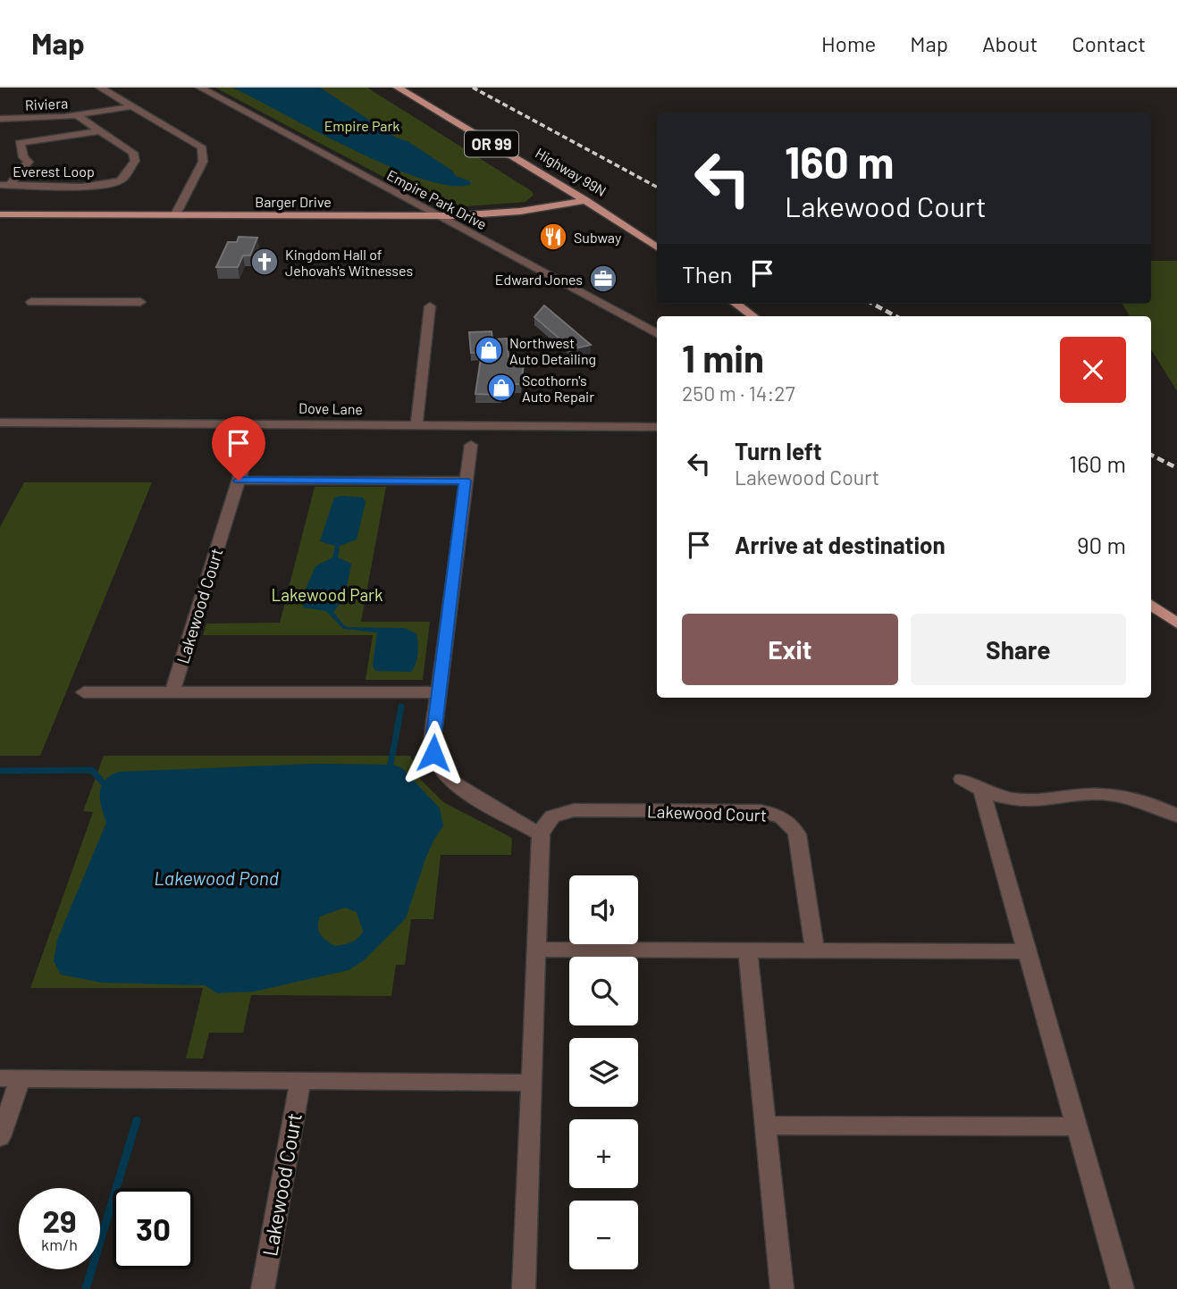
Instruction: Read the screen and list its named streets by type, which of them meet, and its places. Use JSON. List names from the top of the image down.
{
  "streets": {
    "main road": ["OR 99", "Highway 99N", "Barger Drive"],
    "street": [
      "Riviera",
      "Everest Loop",
      "Empire Park Drive",
      "Dove Lane",
      "Lakewood Court"
    ]
  },
  "crossings": [
    ["Riviera", "Everest Loop"],
    ["Highway 99N", "Barger Drive"],
    ["Empire Park Drive", "Barger Drive"],
    ["Dove Lane", "Lakewood Court"]
  ],
  "water": ["Lakewood Pond"],
  "parks": ["Empire Park", "Lakewood Park"],
  "places": {
    "restaurant": ["Subway"],
    "church": ["Kingdom Hall of Jehovah's Witnesses"],
    "office": ["Edward Jones"],
    "shop": ["Northwest Auto Detailing", "Scothorn's Auto Repair"]
  },
  "page": {
    "header": "Map",
    "nav": [
      "Home",
      "Map",
      "About",
      "Contact"
    ],
    "turn": ["160 m", "Lakewood Court"],
    "then": "Then",
    "heading": ["1 min", "250 m · 14:27"],
    "list": [
      {
        "name": "Turn left",
        "note": "Lakewood Court",
        "value": "160 m"
      },
      {
        "name": "Arrive at destination",
        "value": "90 m"
      }
    ],
    "buttons": ["Exit", "Share"],
    "map_buttons": ["+", "−"],
    "speed": "29 km/h",
    "limit": "30"
  }
}
